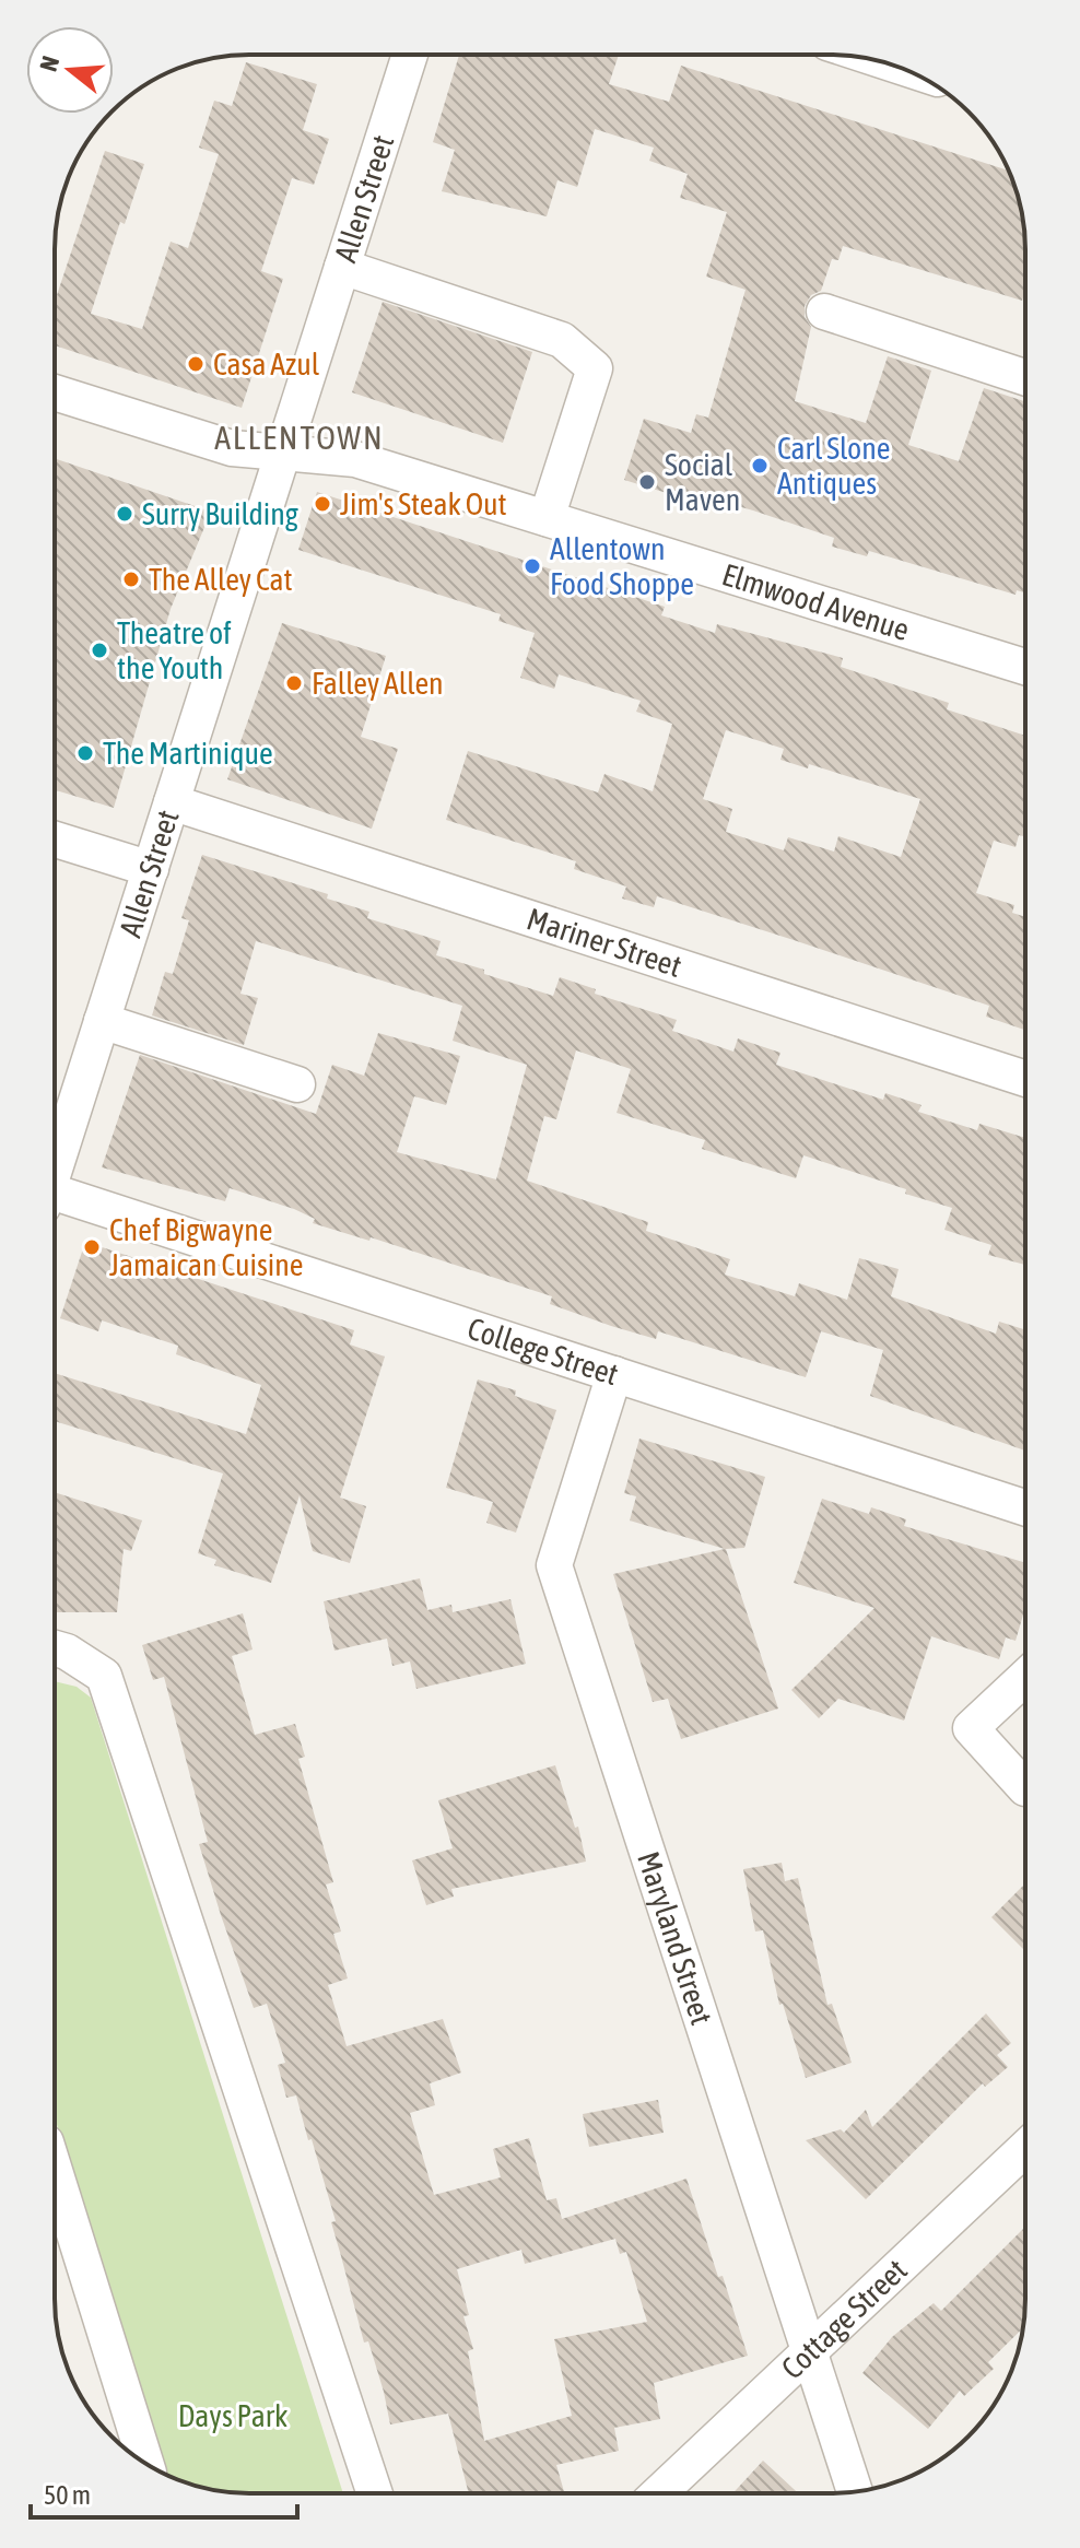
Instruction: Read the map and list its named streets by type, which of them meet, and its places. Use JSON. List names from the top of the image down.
{
  "streets": {
    "street": [
      "Allen Street",
      "Elmwood Avenue",
      "Mariner Street",
      "College Street",
      "Maryland Street",
      "Cottage Street"
    ]
  },
  "crossings": [
    ["Allen Street", "Elmwood Avenue"],
    ["Allen Street", "Mariner Street"],
    ["College Street", "Maryland Street"],
    ["Maryland Street", "Cottage Street"]
  ],
  "districts": ["ALLENTOWN"],
  "parks": ["Days Park"],
  "places": [
    "Casa Azul",
    "Carl Slone Antiques",
    "Social Maven",
    "Jim's Steak Out",
    "Surry Building",
    "Allentown Food Shoppe",
    "The Alley Cat",
    "Theatre of the Youth",
    "Falley Allen",
    "The Martinique",
    "Chef Bigwayne Jamaican Cuisine"
  ],
  "scale_bar": "50 m",
  "north": "left"
}
